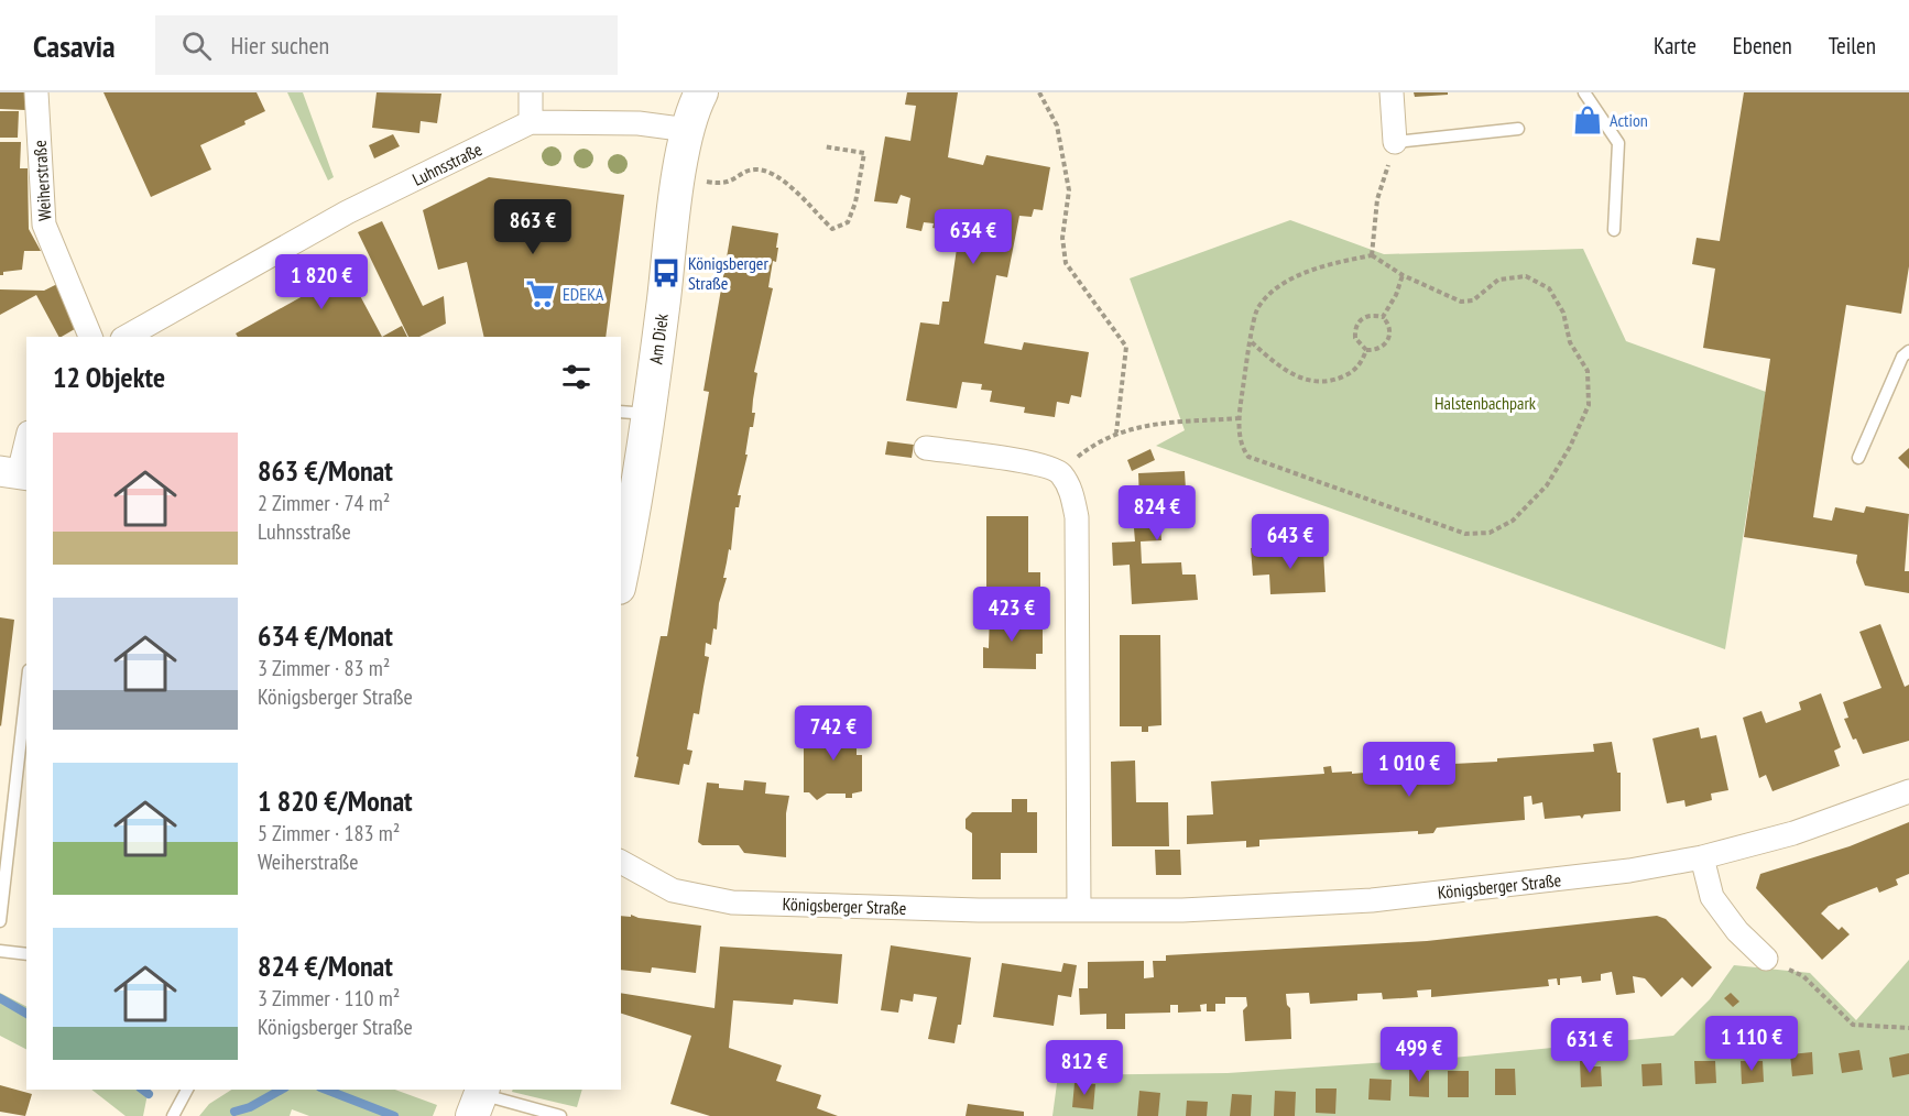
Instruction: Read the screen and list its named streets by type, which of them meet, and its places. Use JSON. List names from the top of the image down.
{
  "streets": {
    "main road": ["Am Diek"],
    "street": ["Luhnsstraße", "Weiherstraße", "Königsberger Straße"]
  },
  "crossings": [
    ["Luhnsstraße", "Am Diek"]
  ],
  "parks": ["Halstenbachpark"],
  "places": {
    "shop": ["Action"],
    "bus stop": ["Königsberger Straße"],
    "supermarket": ["EDEKA"]
  },
  "page": {
    "header": "Casavia",
    "search": "Hier suchen",
    "nav": ["Karte", "Ebenen", "Teilen"],
    "price": [
      "863 €",
      "634 €",
      "1 820 €",
      "824 €",
      "643 €",
      "423 €",
      "742 €",
      "1 010 €",
      "1 110 €",
      "631 €",
      "499 €",
      "812 €"
    ],
    "heading": "12 Objekte",
    "list": [
      {
        "name": "863 €/Monat",
        "note": "2 Zimmer · 74 m² · Luhnsstraße"
      },
      {
        "name": "634 €/Monat",
        "note": "3 Zimmer · 83 m² · Königsberger Straße"
      },
      {
        "name": "1 820 €/Monat",
        "note": "5 Zimmer · 183 m² · Weiherstraße"
      },
      {
        "name": "824 €/Monat",
        "note": "3 Zimmer · 110 m² · Königsberger Straße"
      }
    ]
  }
}
